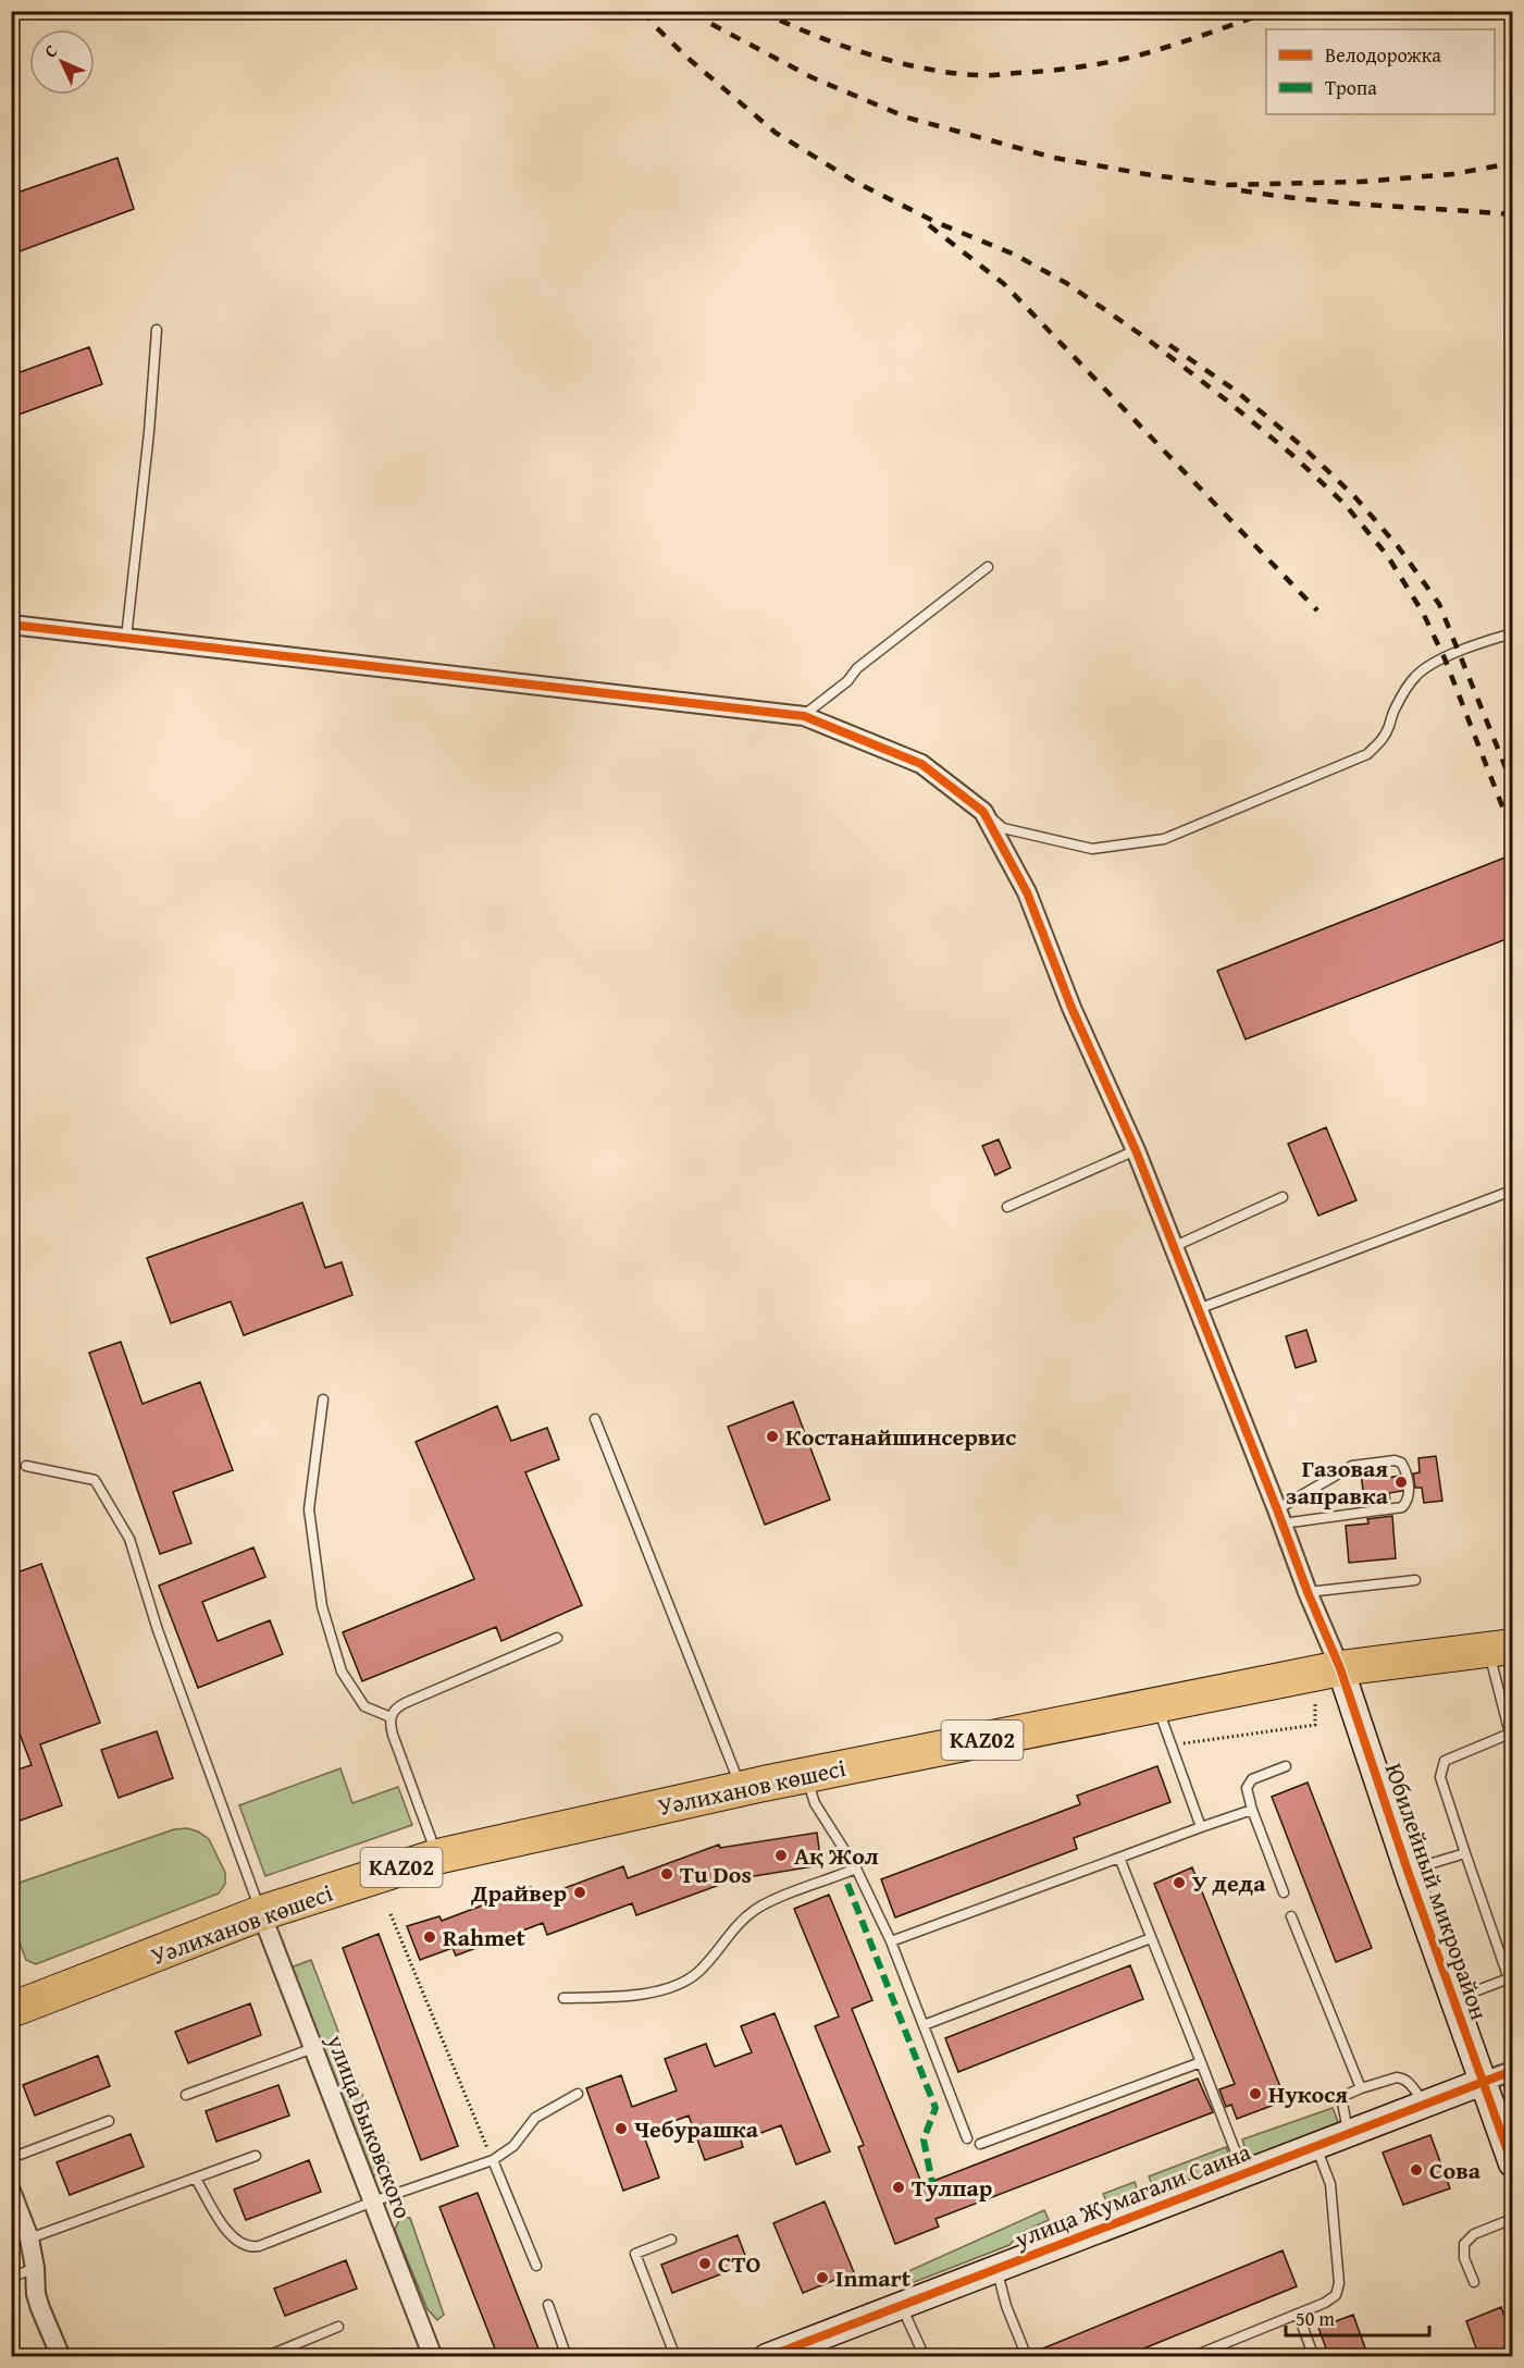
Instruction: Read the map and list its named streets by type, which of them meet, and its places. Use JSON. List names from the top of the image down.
{
  "streets": {
    "highway": ["KАZ02", "Уәлиханов көшесі"],
    "street": ["Юбилейный микрорайон", "улица Быковского", "улица Жумагали Саина"]
  },
  "crossings": [
    ["Уәлиханов көшесі", "Юбилейный микрорайон"],
    ["Уәлиханов көшесі", "улица Быковского"],
    ["Юбилейный микрорайон", "улица Жумагали Саина"]
  ],
  "places": [
    "Костанайшинсервис",
    "Газовая заправка",
    "Ақ Жол",
    "Tu Dos",
    "У деда",
    "Драйвер",
    "Rahmet",
    "Нукося",
    "Чебурашка",
    "Сова",
    "Тулпар",
    "СТО",
    "Inmart"
  ],
  "legend": ["Велодорожка", "Тропа"],
  "scale_bar": "50 m",
  "north": "top left"
}
